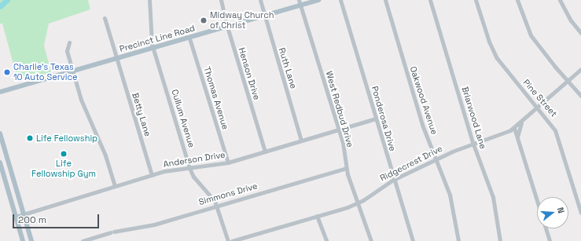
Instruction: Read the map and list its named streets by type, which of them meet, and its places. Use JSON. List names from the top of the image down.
{
  "streets": {
    "main road": ["Precinct Line Road"],
    "street": [
      "Ruth Lane",
      "Henson Drive",
      "Thomas Avenue",
      "Pine Street",
      "Oakwood Avenue",
      "West Redbud Drive",
      "Betty Lane",
      "Briarwood Lane",
      "Cullum Avenue",
      "Ponderosa Drive",
      "Anderson Drive",
      "Ridgecrest Drive",
      "Simmons Drive"
    ]
  },
  "crossings": [
    ["Precinct Line Road", "Ruth Lane"],
    ["Precinct Line Road", "Henson Drive"],
    ["Precinct Line Road", "Thomas Avenue"],
    ["Precinct Line Road", "West Redbud Drive"],
    ["Precinct Line Road", "Betty Lane"],
    ["Precinct Line Road", "Cullum Avenue"],
    ["Ruth Lane", "Anderson Drive"],
    ["Henson Drive", "Anderson Drive"],
    ["Thomas Avenue", "Anderson Drive"],
    ["Pine Street", "Ridgecrest Drive"],
    ["Oakwood Avenue", "Ridgecrest Drive"],
    ["West Redbud Drive", "Anderson Drive"],
    ["West Redbud Drive", "Ridgecrest Drive"],
    ["West Redbud Drive", "Simmons Drive"],
    ["Betty Lane", "Anderson Drive"],
    ["Briarwood Lane", "Ridgecrest Drive"],
    ["Cullum Avenue", "Anderson Drive"],
    ["Cullum Avenue", "Simmons Drive"],
    ["Ponderosa Drive", "Anderson Drive"],
    ["Ponderosa Drive", "Ridgecrest Drive"]
  ],
  "places": [
    "Midway Church of Christ",
    "Charlie's Texas 10 Auto Service",
    "Life Fellowship",
    "Life Fellowship Gym"
  ],
  "scale_bar": "200 m",
  "north": "right"
}
